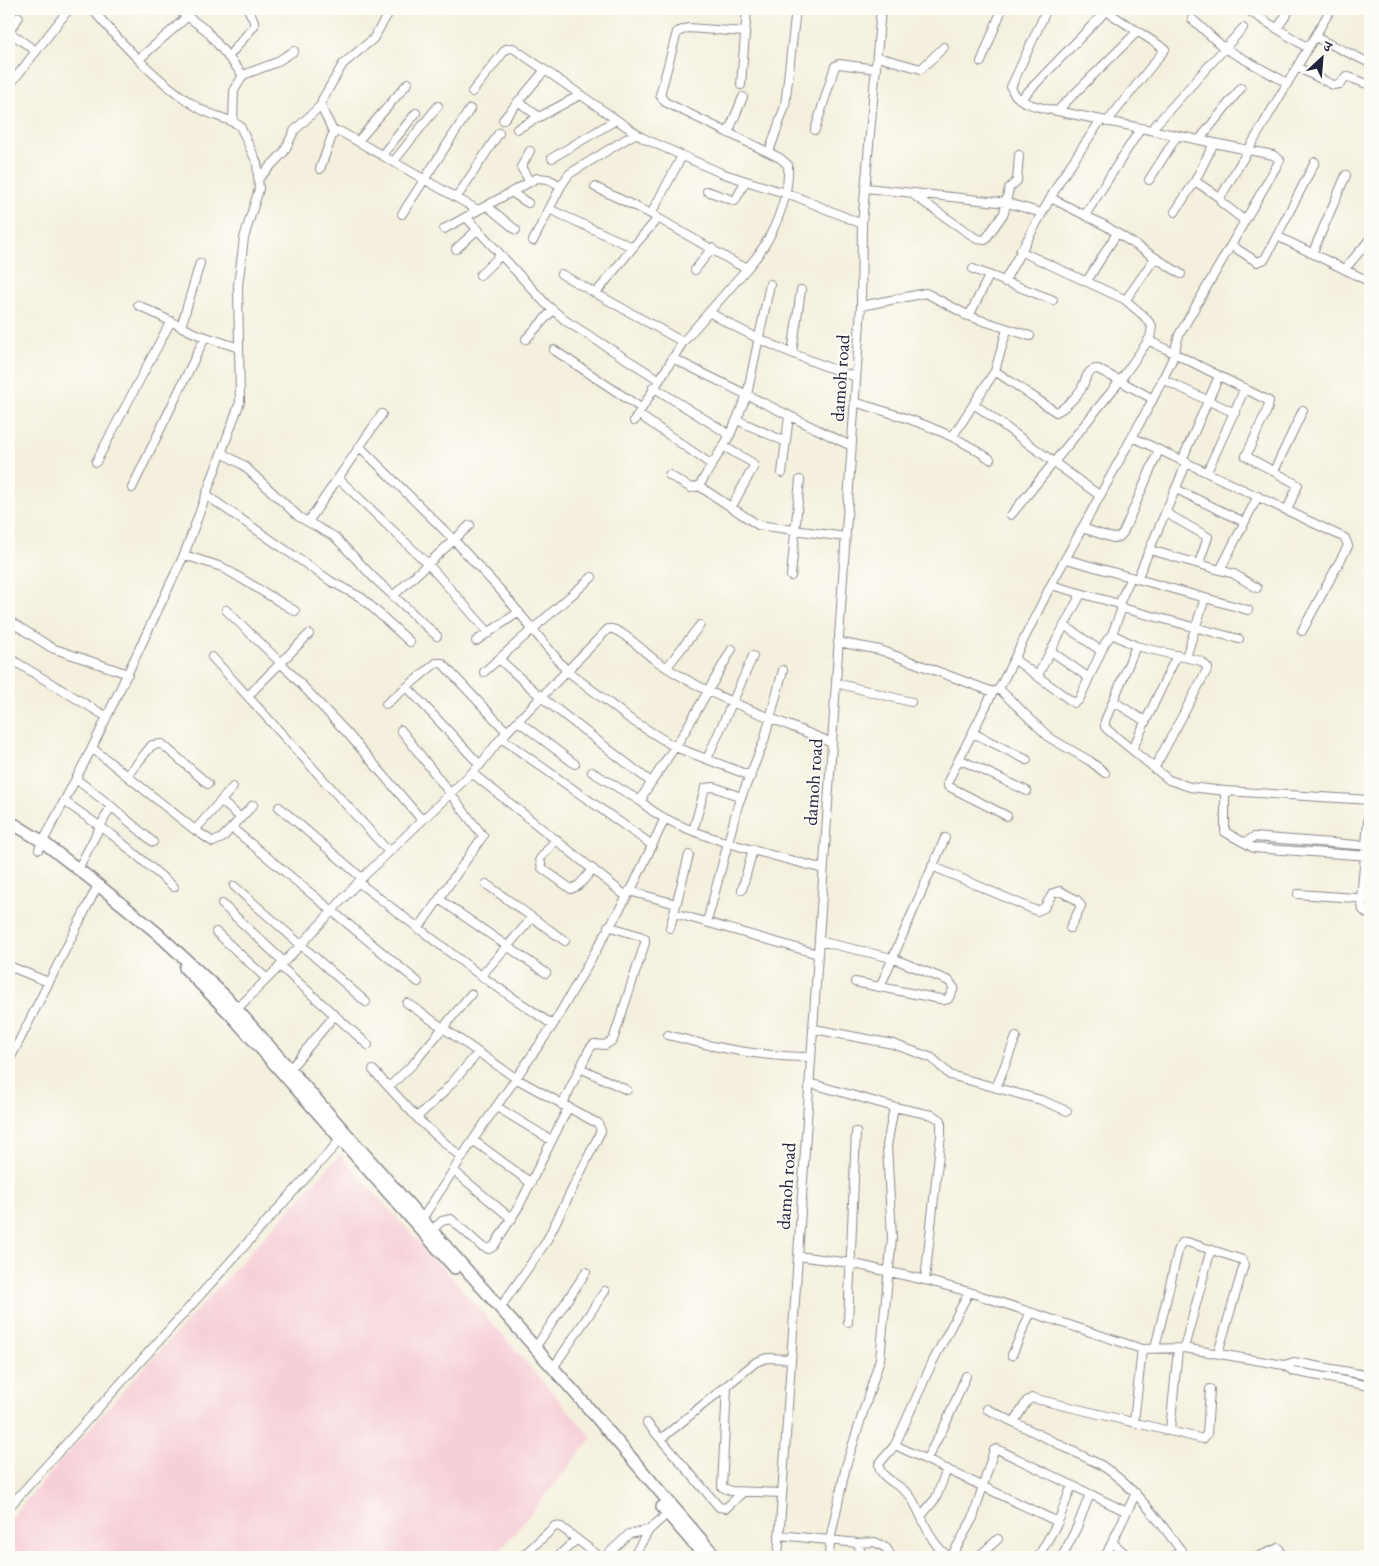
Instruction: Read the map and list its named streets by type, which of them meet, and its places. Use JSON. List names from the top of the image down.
{
  "streets": {
    "street": ["damoh road"]
  },
  "north": "top right"
}
